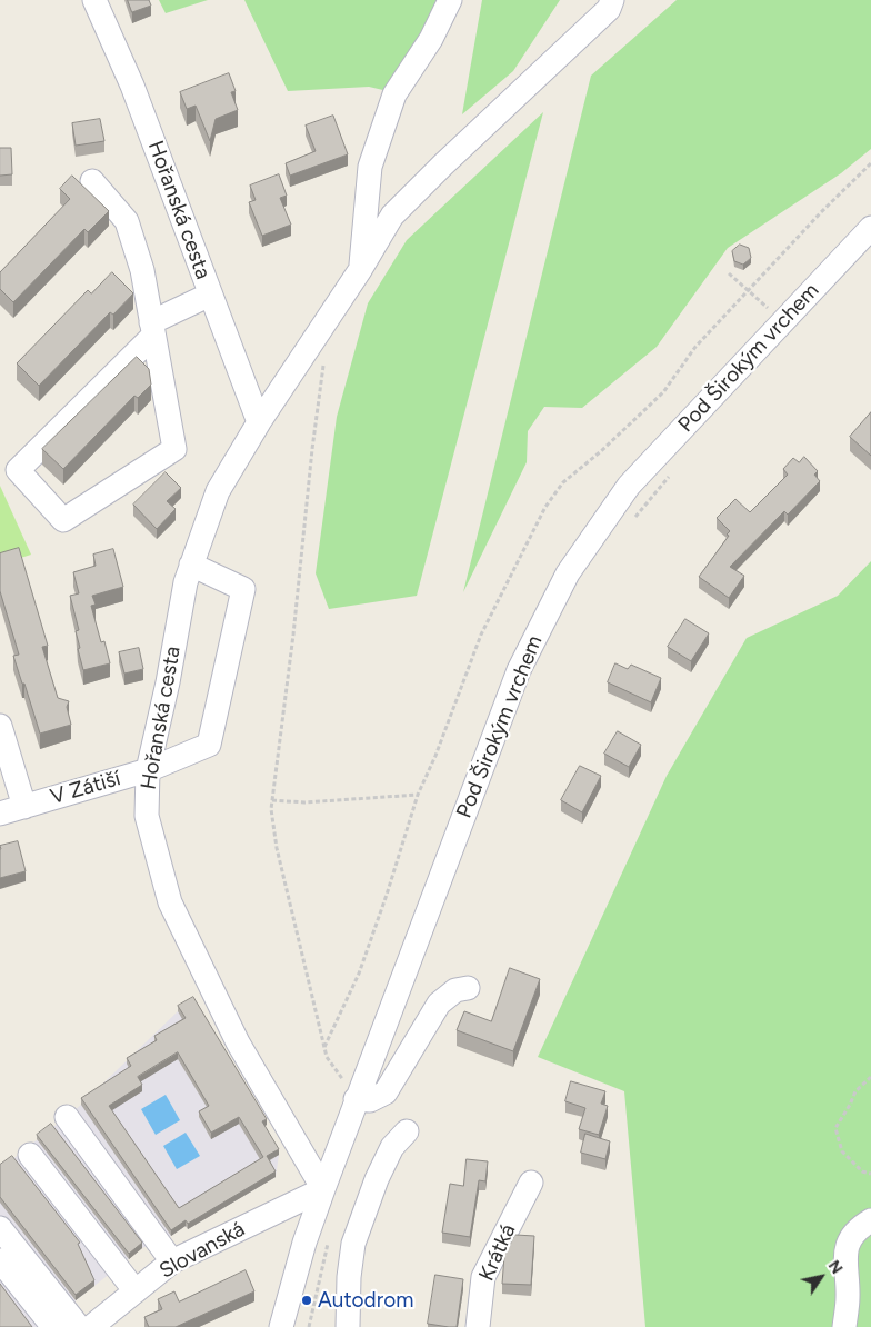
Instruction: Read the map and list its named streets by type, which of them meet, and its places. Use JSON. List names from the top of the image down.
{
  "streets": {
    "street": [
      "Hořanská cesta",
      "Pod Širokým vrchem",
      "V Zátiší",
      "Slovanská",
      "Krátká"
    ]
  },
  "crossings": [
    ["Hořanská cesta", "Pod Širokým vrchem"],
    ["Hořanská cesta", "V Zátiší"],
    ["Hořanská cesta", "Slovanská"],
    ["Pod Širokým vrchem", "Slovanská"]
  ],
  "places": ["Autodrom"],
  "north": "top right"
}
